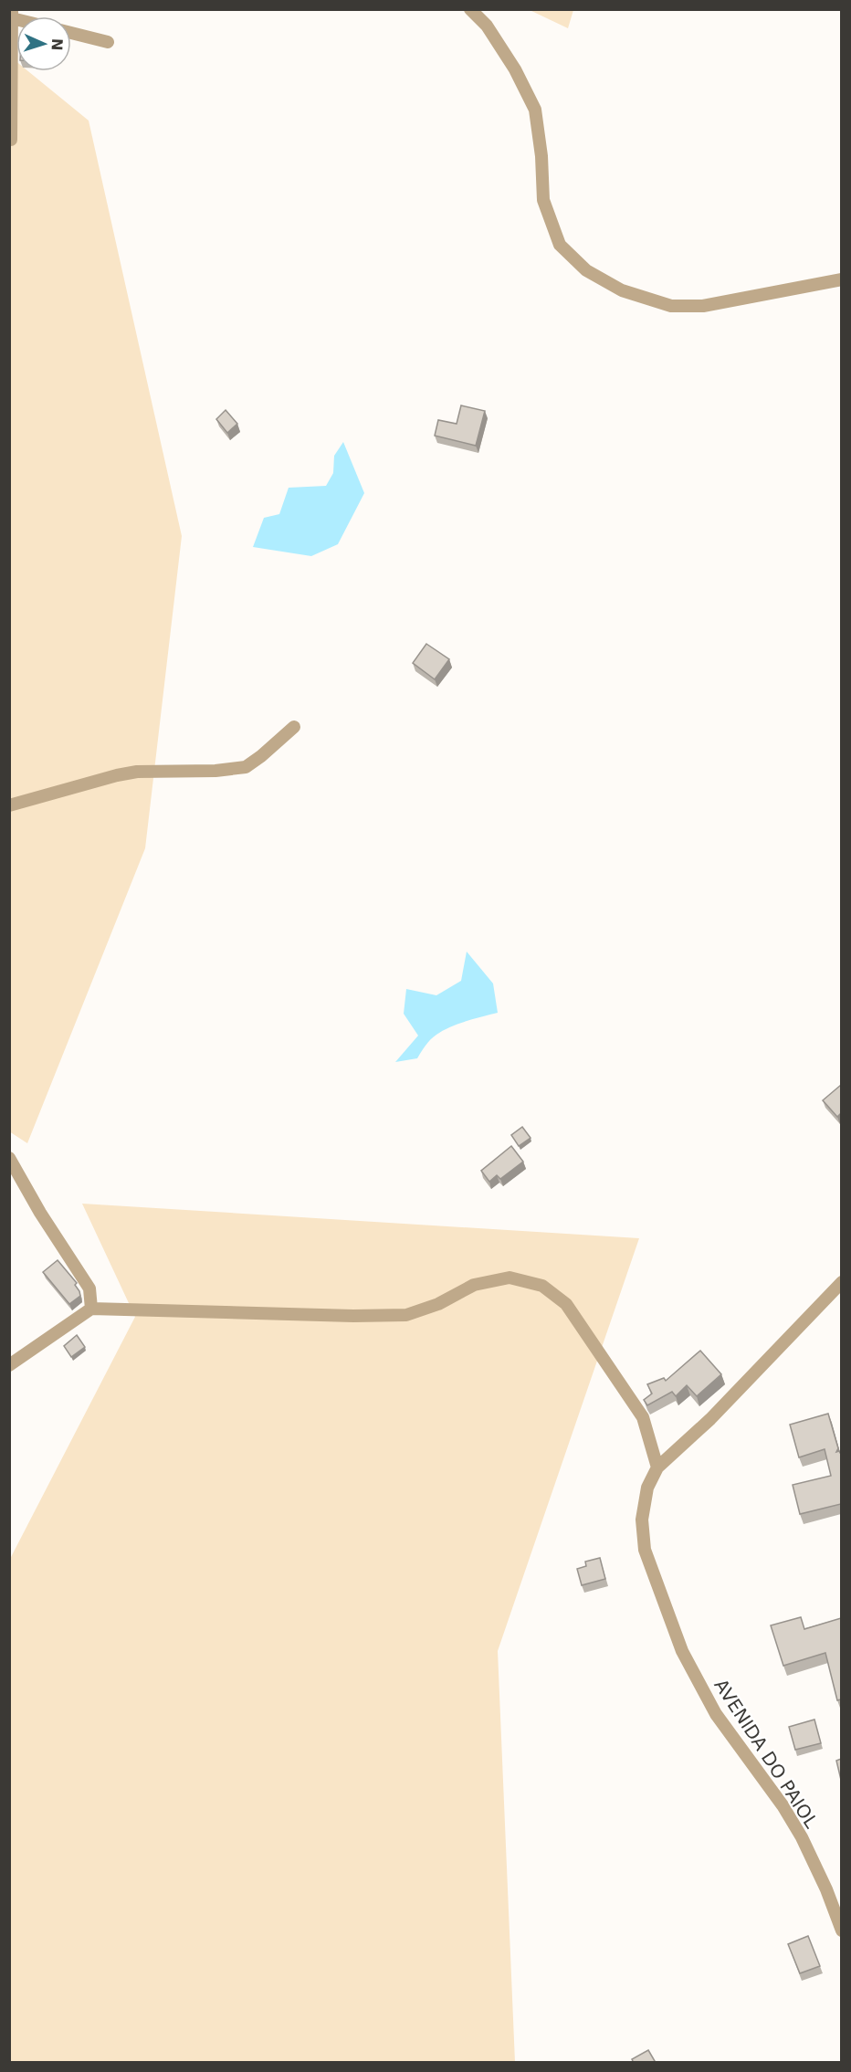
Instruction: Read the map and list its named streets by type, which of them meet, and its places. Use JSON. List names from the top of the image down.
{
  "streets": {
    "street": ["AVENIDA DO PAIOL"]
  },
  "north": "right"
}
